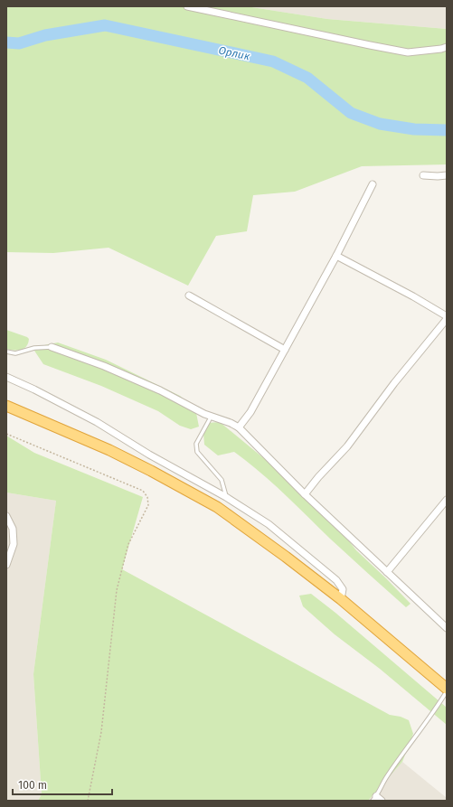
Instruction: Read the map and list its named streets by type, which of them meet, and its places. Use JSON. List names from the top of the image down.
{
  "water": ["Орлик"],
  "scale_bar": "100 m"
}
